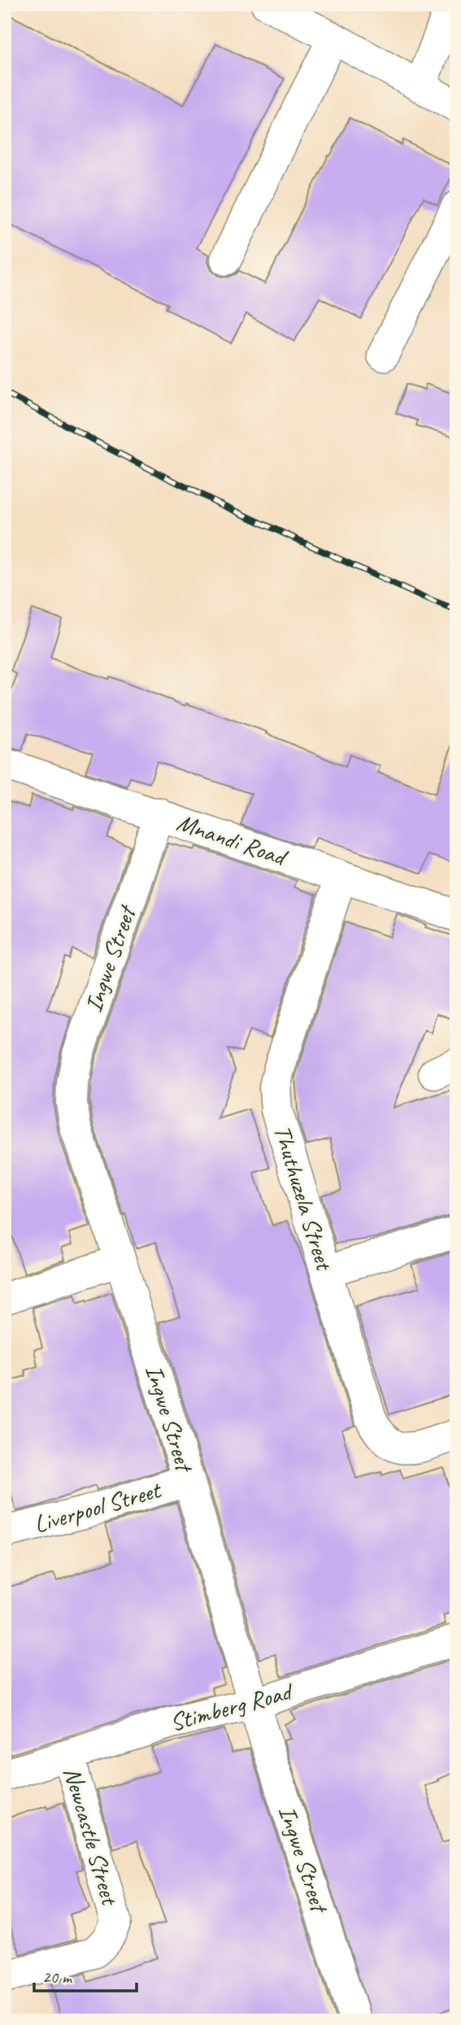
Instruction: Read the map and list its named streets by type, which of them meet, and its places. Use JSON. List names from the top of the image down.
{
  "streets": {
    "street": [
      "Mnandi Road",
      "Ingwe Street",
      "Thuthuzela Street",
      "Liverpool Street",
      "Stimberg Road",
      "Newcastle Street"
    ]
  },
  "crossings": [
    ["Mnandi Road", "Ingwe Street"],
    ["Mnandi Road", "Thuthuzela Street"],
    ["Ingwe Street", "Liverpool Street"],
    ["Ingwe Street", "Stimberg Road"],
    ["Stimberg Road", "Newcastle Street"]
  ],
  "scale_bar": "20 m"
}
